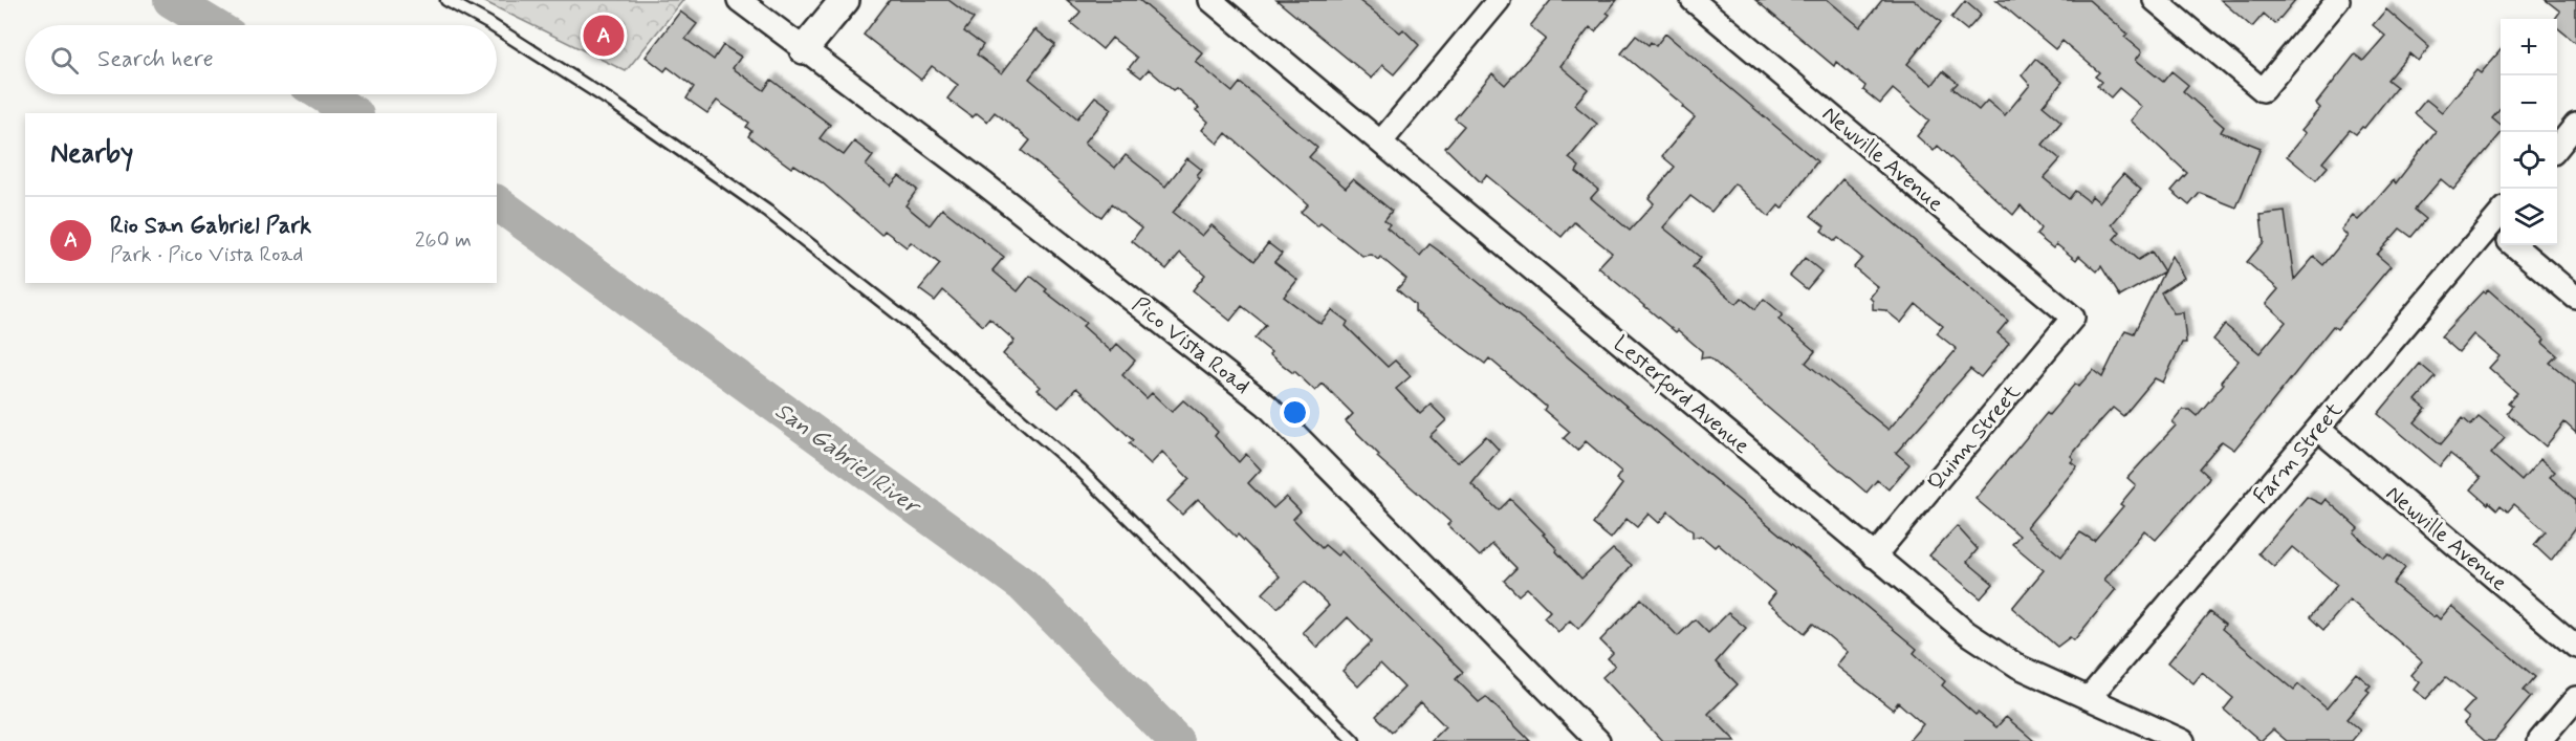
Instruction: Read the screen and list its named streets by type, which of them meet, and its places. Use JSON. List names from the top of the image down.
{
  "streets": {
    "street": [
      "Newville Avenue",
      "Pico Vista Road",
      "Lesterford Avenue",
      "Quinn Street",
      "Farm Street"
    ]
  },
  "crossings": [
    ["Newville Avenue", "Quinn Street"],
    ["Newville Avenue", "Farm Street"],
    ["Lesterford Avenue", "Quinn Street"],
    ["Lesterford Avenue", "Farm Street"]
  ],
  "water": ["San Gabriel River"],
  "page": {
    "pins": "A",
    "map_buttons": ["+", "−"],
    "search": "Search here",
    "heading": "Nearby",
    "list": [
      {
        "mark": "A",
        "name": "Rio San Gabriel Park",
        "note": "Park · Pico Vista Road",
        "value": "260 m"
      }
    ]
  }
}
